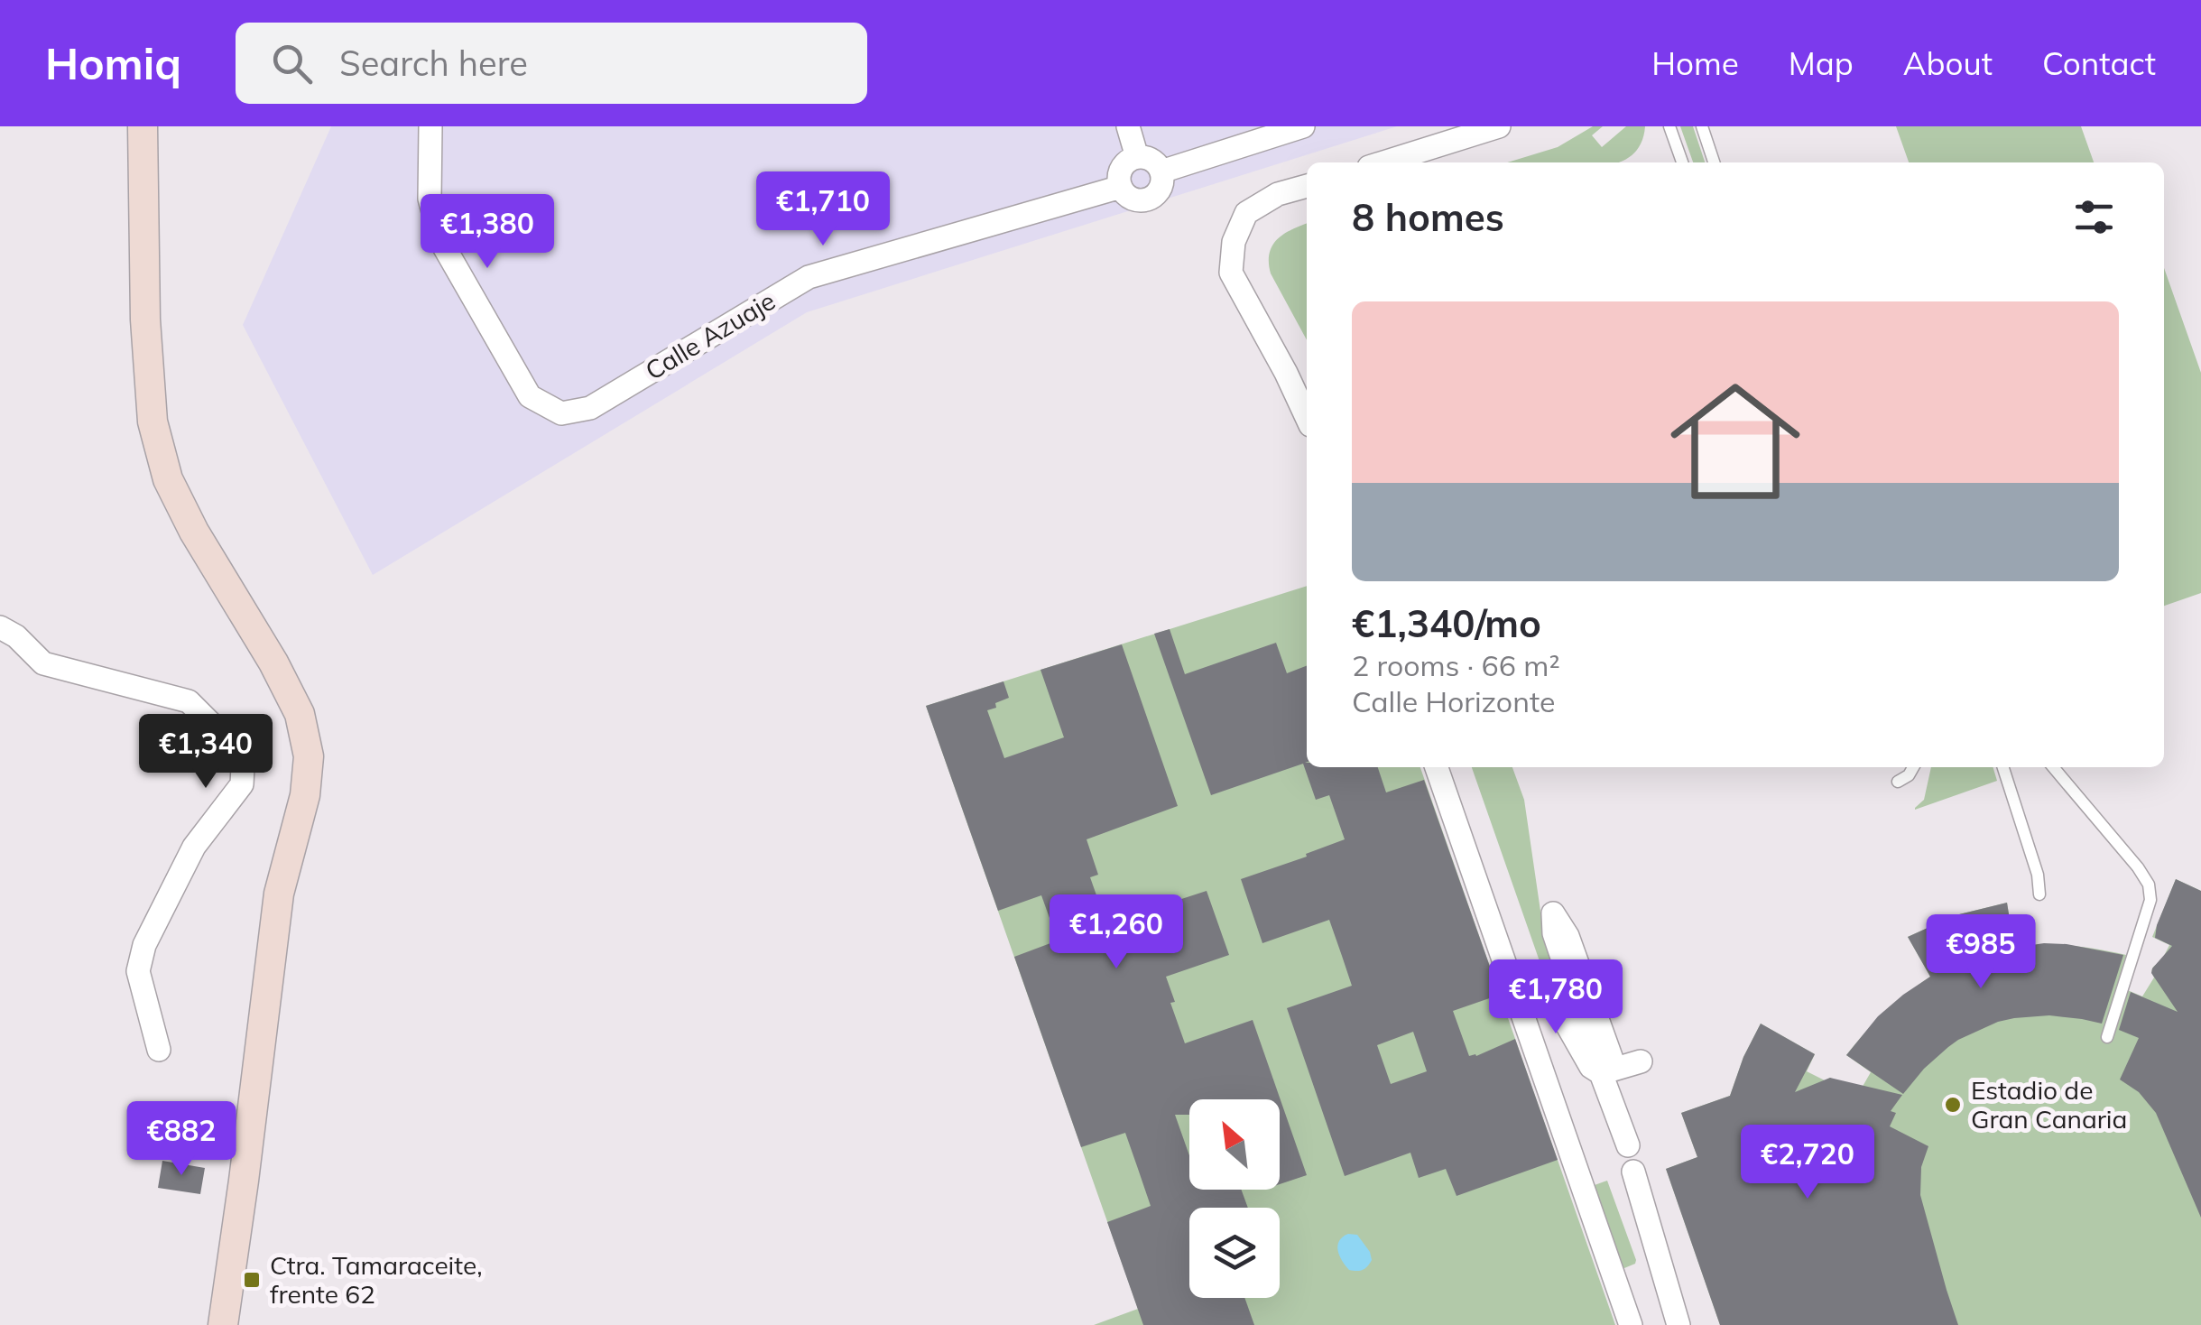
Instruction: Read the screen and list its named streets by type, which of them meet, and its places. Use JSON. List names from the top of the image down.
{
  "streets": {
    "street": ["Calle Azuaje"]
  },
  "places": {
    "other": ["Estadio de Gran Canaria"],
    "transit": ["Ctra. Tamaraceite, frente 62"]
  },
  "north": "top left",
  "page": {
    "header": "Homiq",
    "search": "Search here",
    "nav": [
      "Home",
      "Map",
      "About",
      "Contact"
    ],
    "heading": "8 homes",
    "price": [
      "€1,710",
      "€1,380",
      "€1,340",
      "€1,260",
      "€985",
      "€1,780",
      "€882",
      "€2,720"
    ],
    "list": [
      {
        "name": "€1,340/mo",
        "note": "2 rooms · 66 m² · Calle Horizonte"
      }
    ]
  }
}
